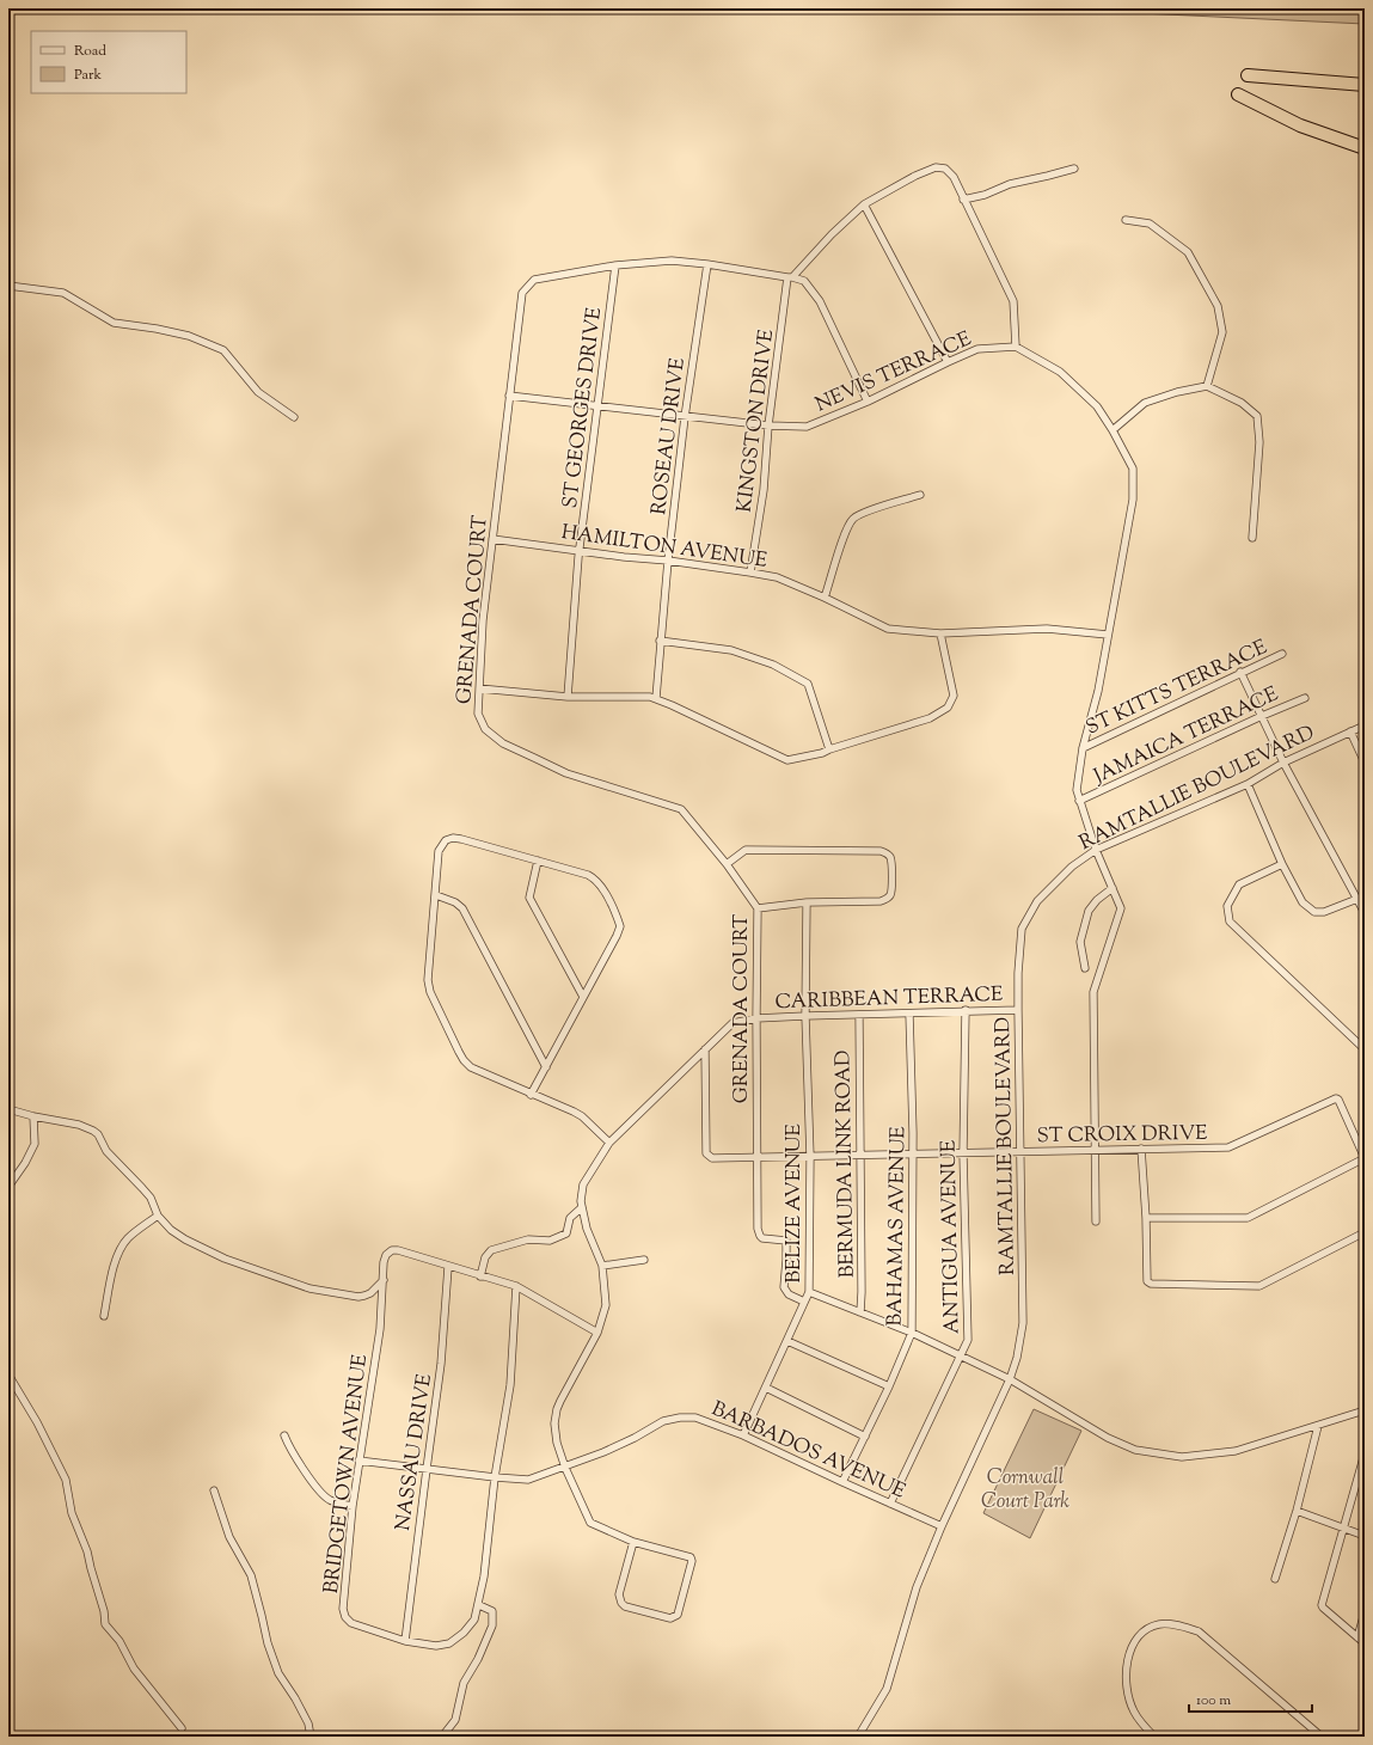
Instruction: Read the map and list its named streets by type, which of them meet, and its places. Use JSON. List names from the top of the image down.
{
  "streets": {
    "street": [
      "NEVIS TERRACE",
      "ST GEORGES DRIVE",
      "KINGSTON DRIVE",
      "ROSEAU DRIVE",
      "HAMILTON AVENUE",
      "GRENADA COURT",
      "ST KITTS TERRACE",
      "JAMAICA TERRACE",
      "RAMTALLIE BOULEVARD",
      "CARIBBEAN TERRACE",
      "ST CROIX DRIVE",
      "BERMUDA LINK ROAD",
      "BELIZE AVENUE",
      "BAHAMAS AVENUE",
      "ANTIGUA AVENUE",
      "BARBADOS AVENUE",
      "NASSAU DRIVE",
      "BRIDGETOWN AVENUE"
    ]
  },
  "crossings": [
    ["NEVIS TERRACE", "ST GEORGES DRIVE"],
    ["NEVIS TERRACE", "KINGSTON DRIVE"],
    ["NEVIS TERRACE", "ROSEAU DRIVE"],
    ["NEVIS TERRACE", "GRENADA COURT"],
    ["ST GEORGES DRIVE", "HAMILTON AVENUE"],
    ["ST GEORGES DRIVE", "GRENADA COURT"],
    ["KINGSTON DRIVE", "HAMILTON AVENUE"],
    ["KINGSTON DRIVE", "GRENADA COURT"],
    ["ROSEAU DRIVE", "HAMILTON AVENUE"],
    ["ROSEAU DRIVE", "GRENADA COURT"],
    ["HAMILTON AVENUE", "GRENADA COURT"],
    ["GRENADA COURT", "CARIBBEAN TERRACE"],
    ["GRENADA COURT", "ST CROIX DRIVE"],
    ["GRENADA COURT", "BELIZE AVENUE"],
    ["RAMTALLIE BOULEVARD", "CARIBBEAN TERRACE"],
    ["RAMTALLIE BOULEVARD", "ST CROIX DRIVE"],
    ["RAMTALLIE BOULEVARD", "BARBADOS AVENUE"],
    ["CARIBBEAN TERRACE", "ST CROIX DRIVE"],
    ["CARIBBEAN TERRACE", "BERMUDA LINK ROAD"],
    ["CARIBBEAN TERRACE", "BELIZE AVENUE"],
    ["CARIBBEAN TERRACE", "BAHAMAS AVENUE"],
    ["CARIBBEAN TERRACE", "ANTIGUA AVENUE"],
    ["CARIBBEAN TERRACE", "BARBADOS AVENUE"],
    ["ST CROIX DRIVE", "BERMUDA LINK ROAD"],
    ["ST CROIX DRIVE", "BELIZE AVENUE"],
    ["ST CROIX DRIVE", "BAHAMAS AVENUE"],
    ["ST CROIX DRIVE", "ANTIGUA AVENUE"],
    ["BELIZE AVENUE", "BARBADOS AVENUE"],
    ["BAHAMAS AVENUE", "BARBADOS AVENUE"],
    ["ANTIGUA AVENUE", "BARBADOS AVENUE"],
    ["BARBADOS AVENUE", "NASSAU DRIVE"],
    ["BARBADOS AVENUE", "BRIDGETOWN AVENUE"],
    ["NASSAU DRIVE", "BRIDGETOWN AVENUE"]
  ],
  "parks": ["Cornwall Court Park"],
  "legend": ["Road", "Park"],
  "scale_bar": "100 m"
}
